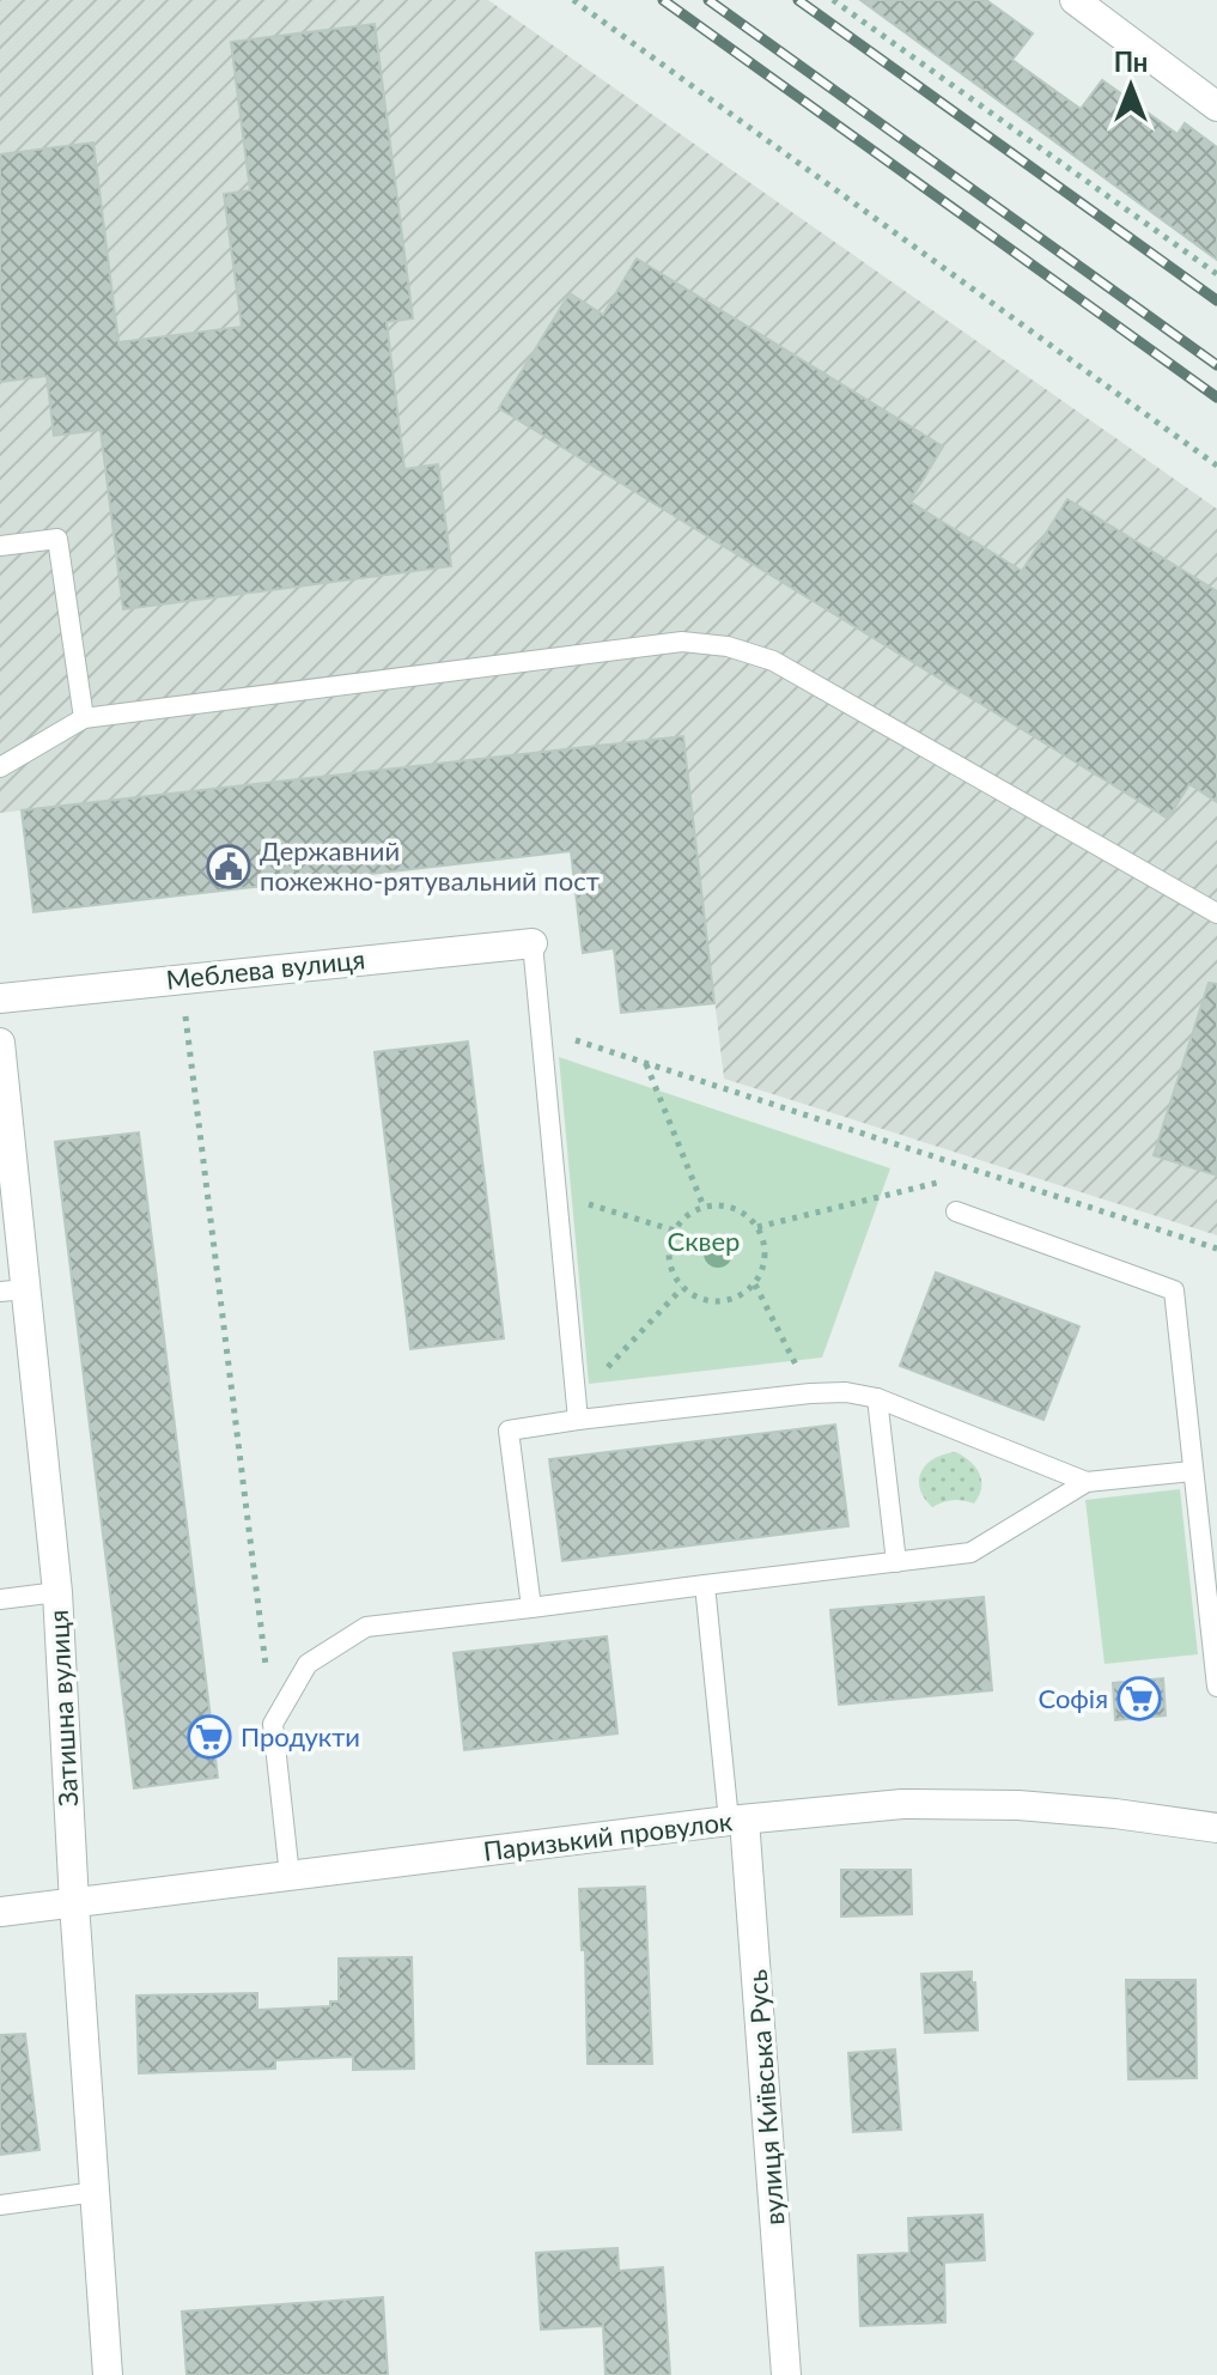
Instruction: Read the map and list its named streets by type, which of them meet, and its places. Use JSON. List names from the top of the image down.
{
  "streets": {
    "street": [
      "Меблева вулиця",
      "Затишна вулиця",
      "Паризький провулок",
      "вулиця Київська Русь"
    ]
  },
  "crossings": [
    ["Затишна вулиця", "Паризький провулок"],
    ["Паризький провулок", "вулиця Київська Русь"]
  ],
  "parks": ["Сквер"],
  "places": {
    "public building": ["Державний пожежно-рятувальний пост"],
    "supermarket": ["Софія", "Продукти"]
  },
  "north": "top"
}
